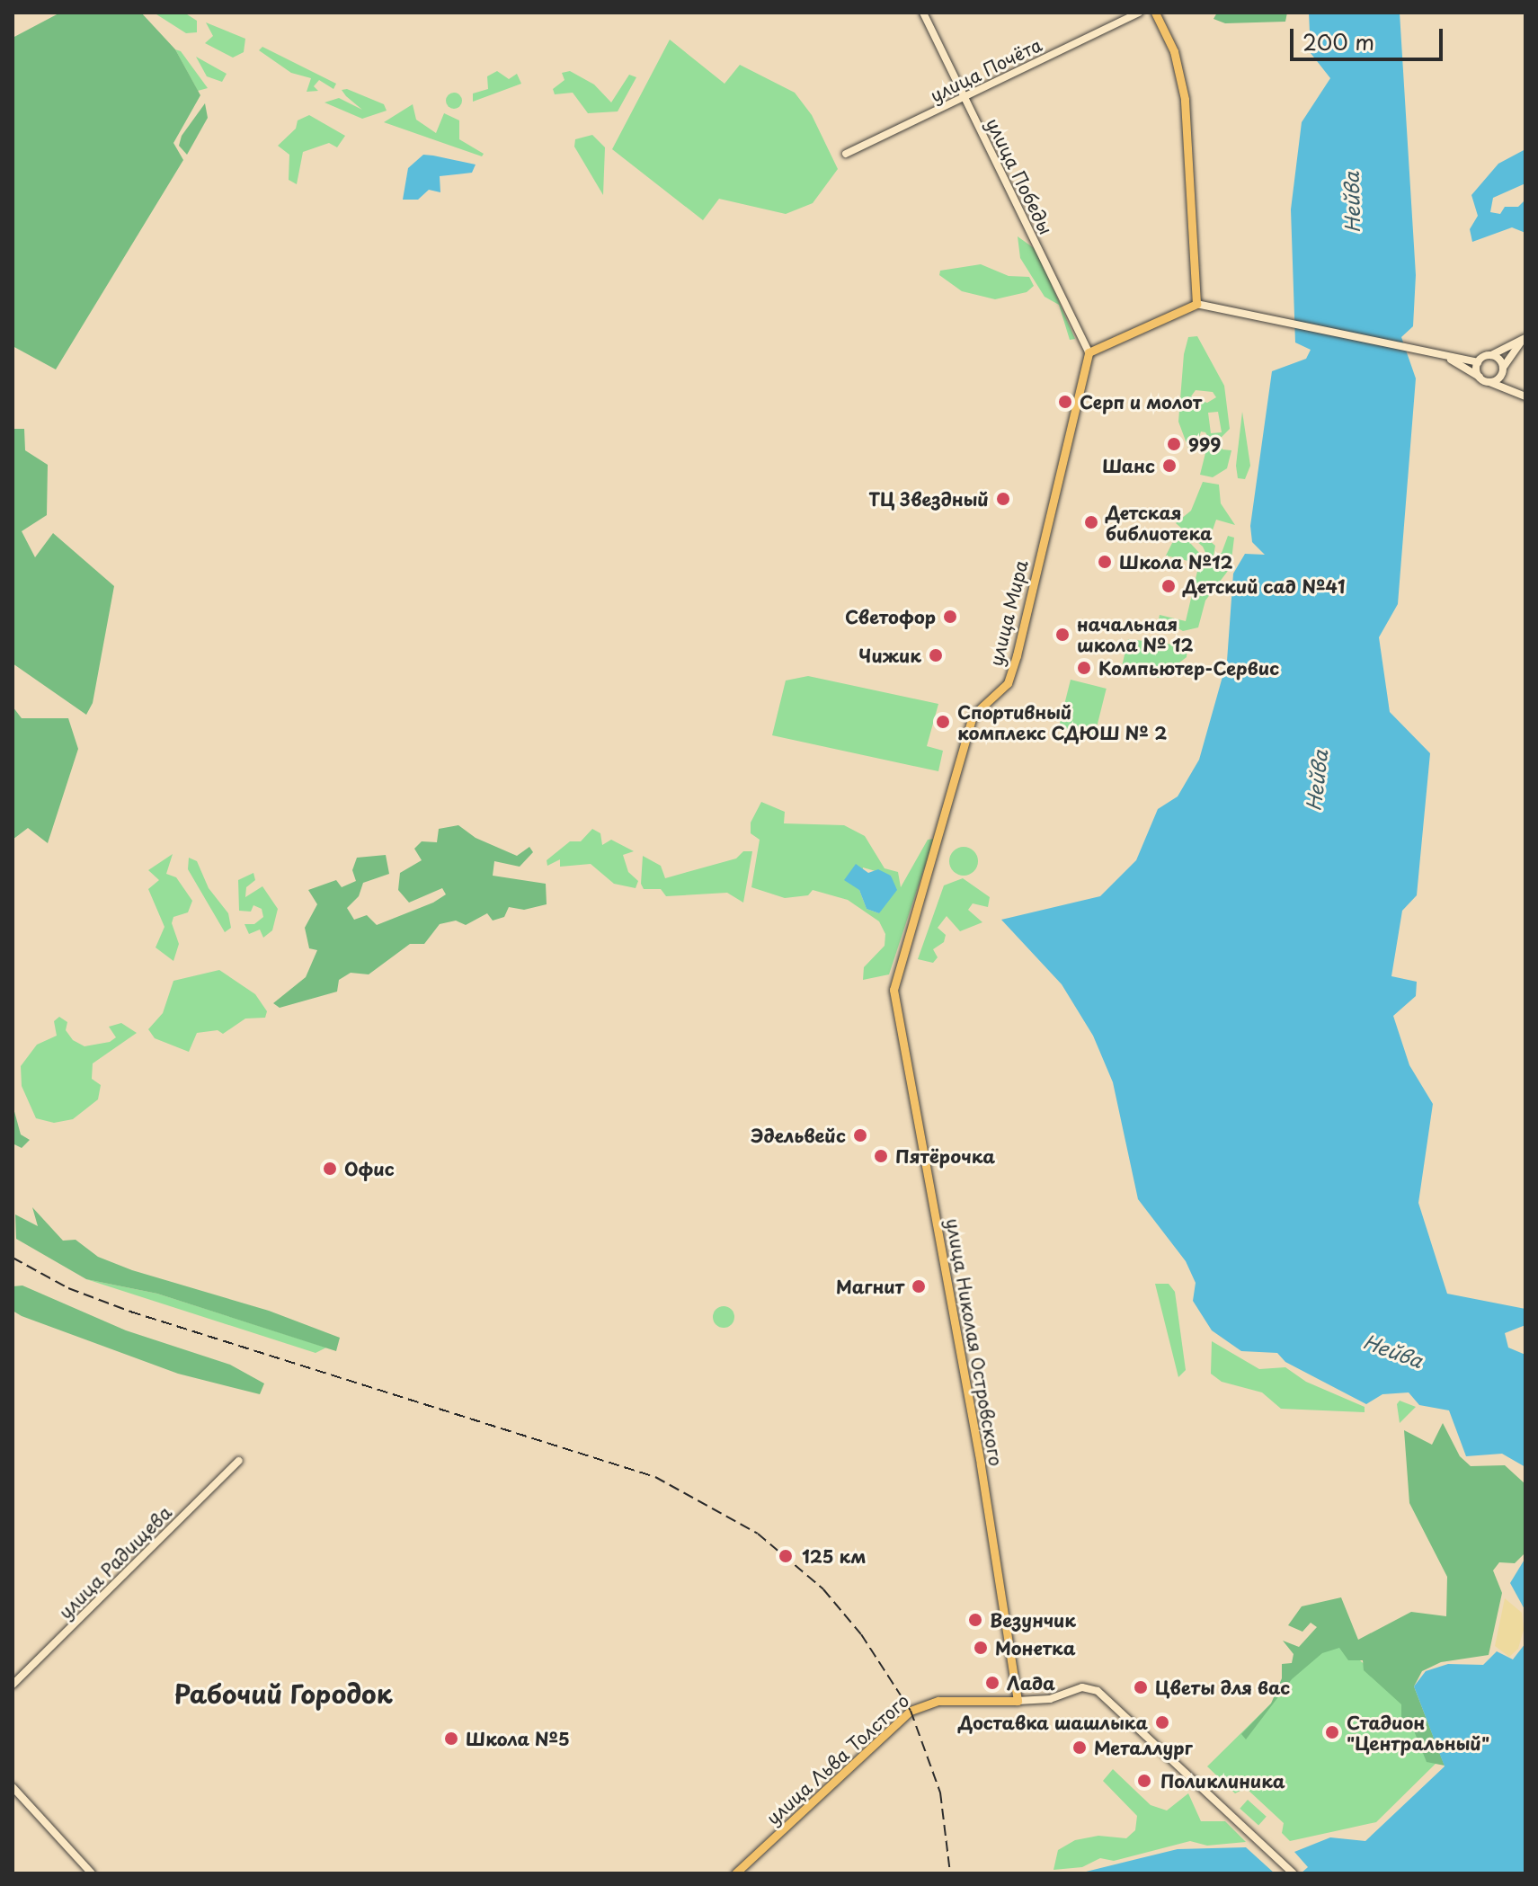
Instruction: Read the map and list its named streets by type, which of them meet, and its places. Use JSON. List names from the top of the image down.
{
  "streets": {
    "main road": ["улица Мира", "улица Николая Островского", "улица Льва Толстого"],
    "street": ["улица Почёта", "улица Победы", "улица Радищева"]
  },
  "crossings": [
    ["улица Почёта", "улица Победы"],
    ["улица Победы", "улица Мира"],
    ["улица Мира", "улица Николая Островского"],
    ["улица Николая Островского", "улица Льва Толстого"]
  ],
  "districts": ["Рабочий Городок"],
  "water": ["Нейва"],
  "places": [
    "Серп и молот",
    "999",
    "Шанс",
    "ТЦ Звездный",
    "Детская библиотека",
    "Школа №12",
    "Детский сад №41",
    "Светофор",
    "начальная школа № 12",
    "Чижик",
    "Компьютер-Сервис",
    "Спортивный комплекс СДЮШ № 2",
    "Эдельвейс",
    "Пятёрочка",
    "Офис",
    "Магнит",
    "125 км",
    "Везунчик",
    "Монетка",
    "Лада",
    "Цветы для вас",
    "Доставка шашлыка",
    "Стадион \"Центральный\"",
    "Школа №5",
    "Металлург",
    "Поликлиника"
  ],
  "scale_bar": "200 m"
}
